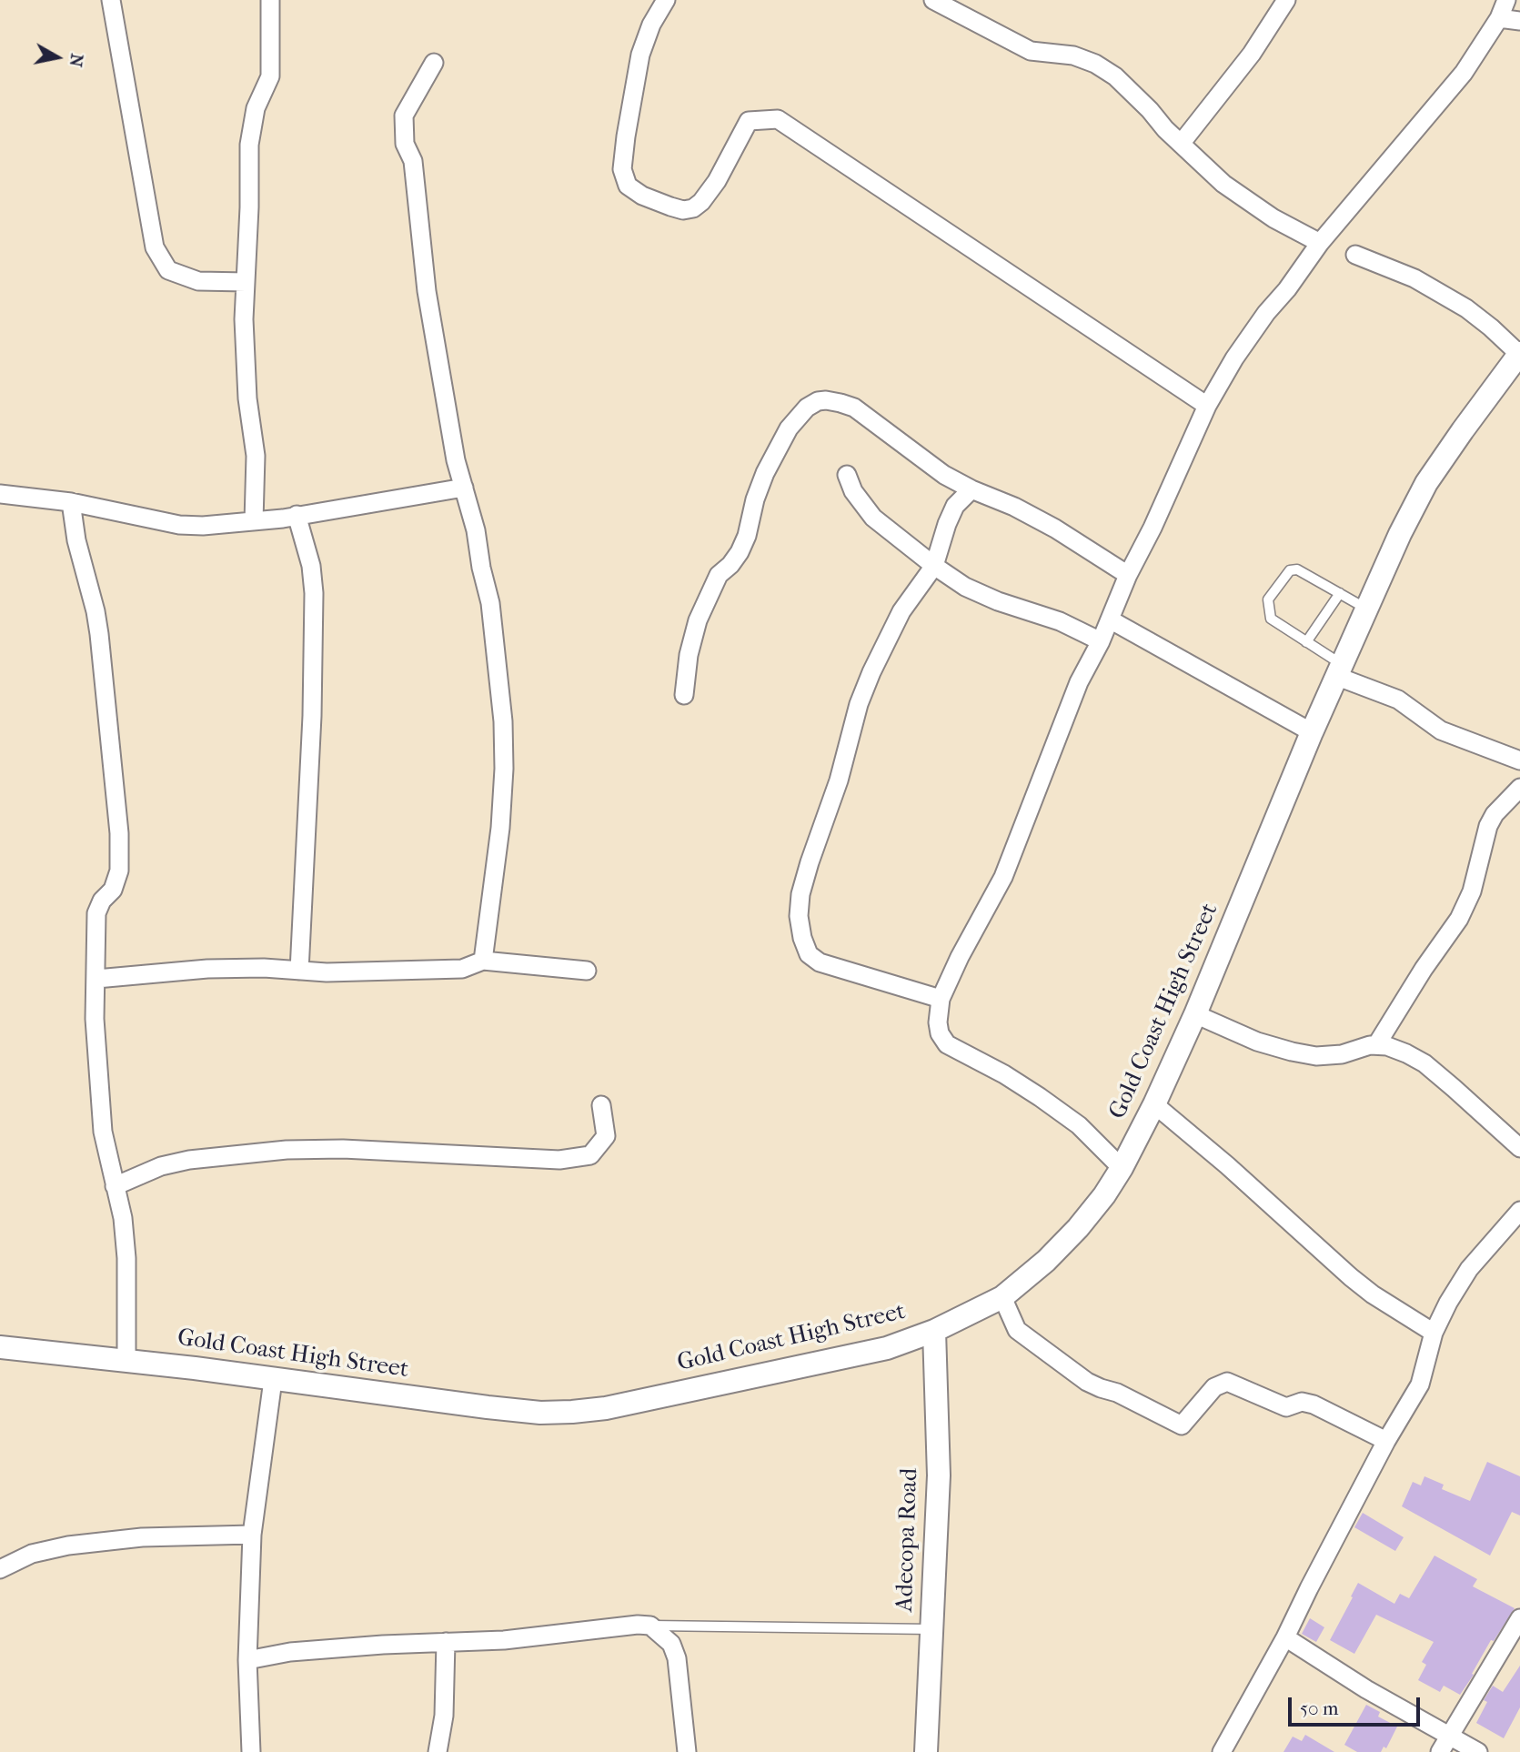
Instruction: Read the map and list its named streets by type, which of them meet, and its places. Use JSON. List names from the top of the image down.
{
  "streets": {
    "street": ["Gold Coast High Street", "Adecopa Road"]
  },
  "crossings": [
    ["Gold Coast High Street", "Adecopa Road"]
  ],
  "scale_bar": "50 m",
  "north": "right"
}
